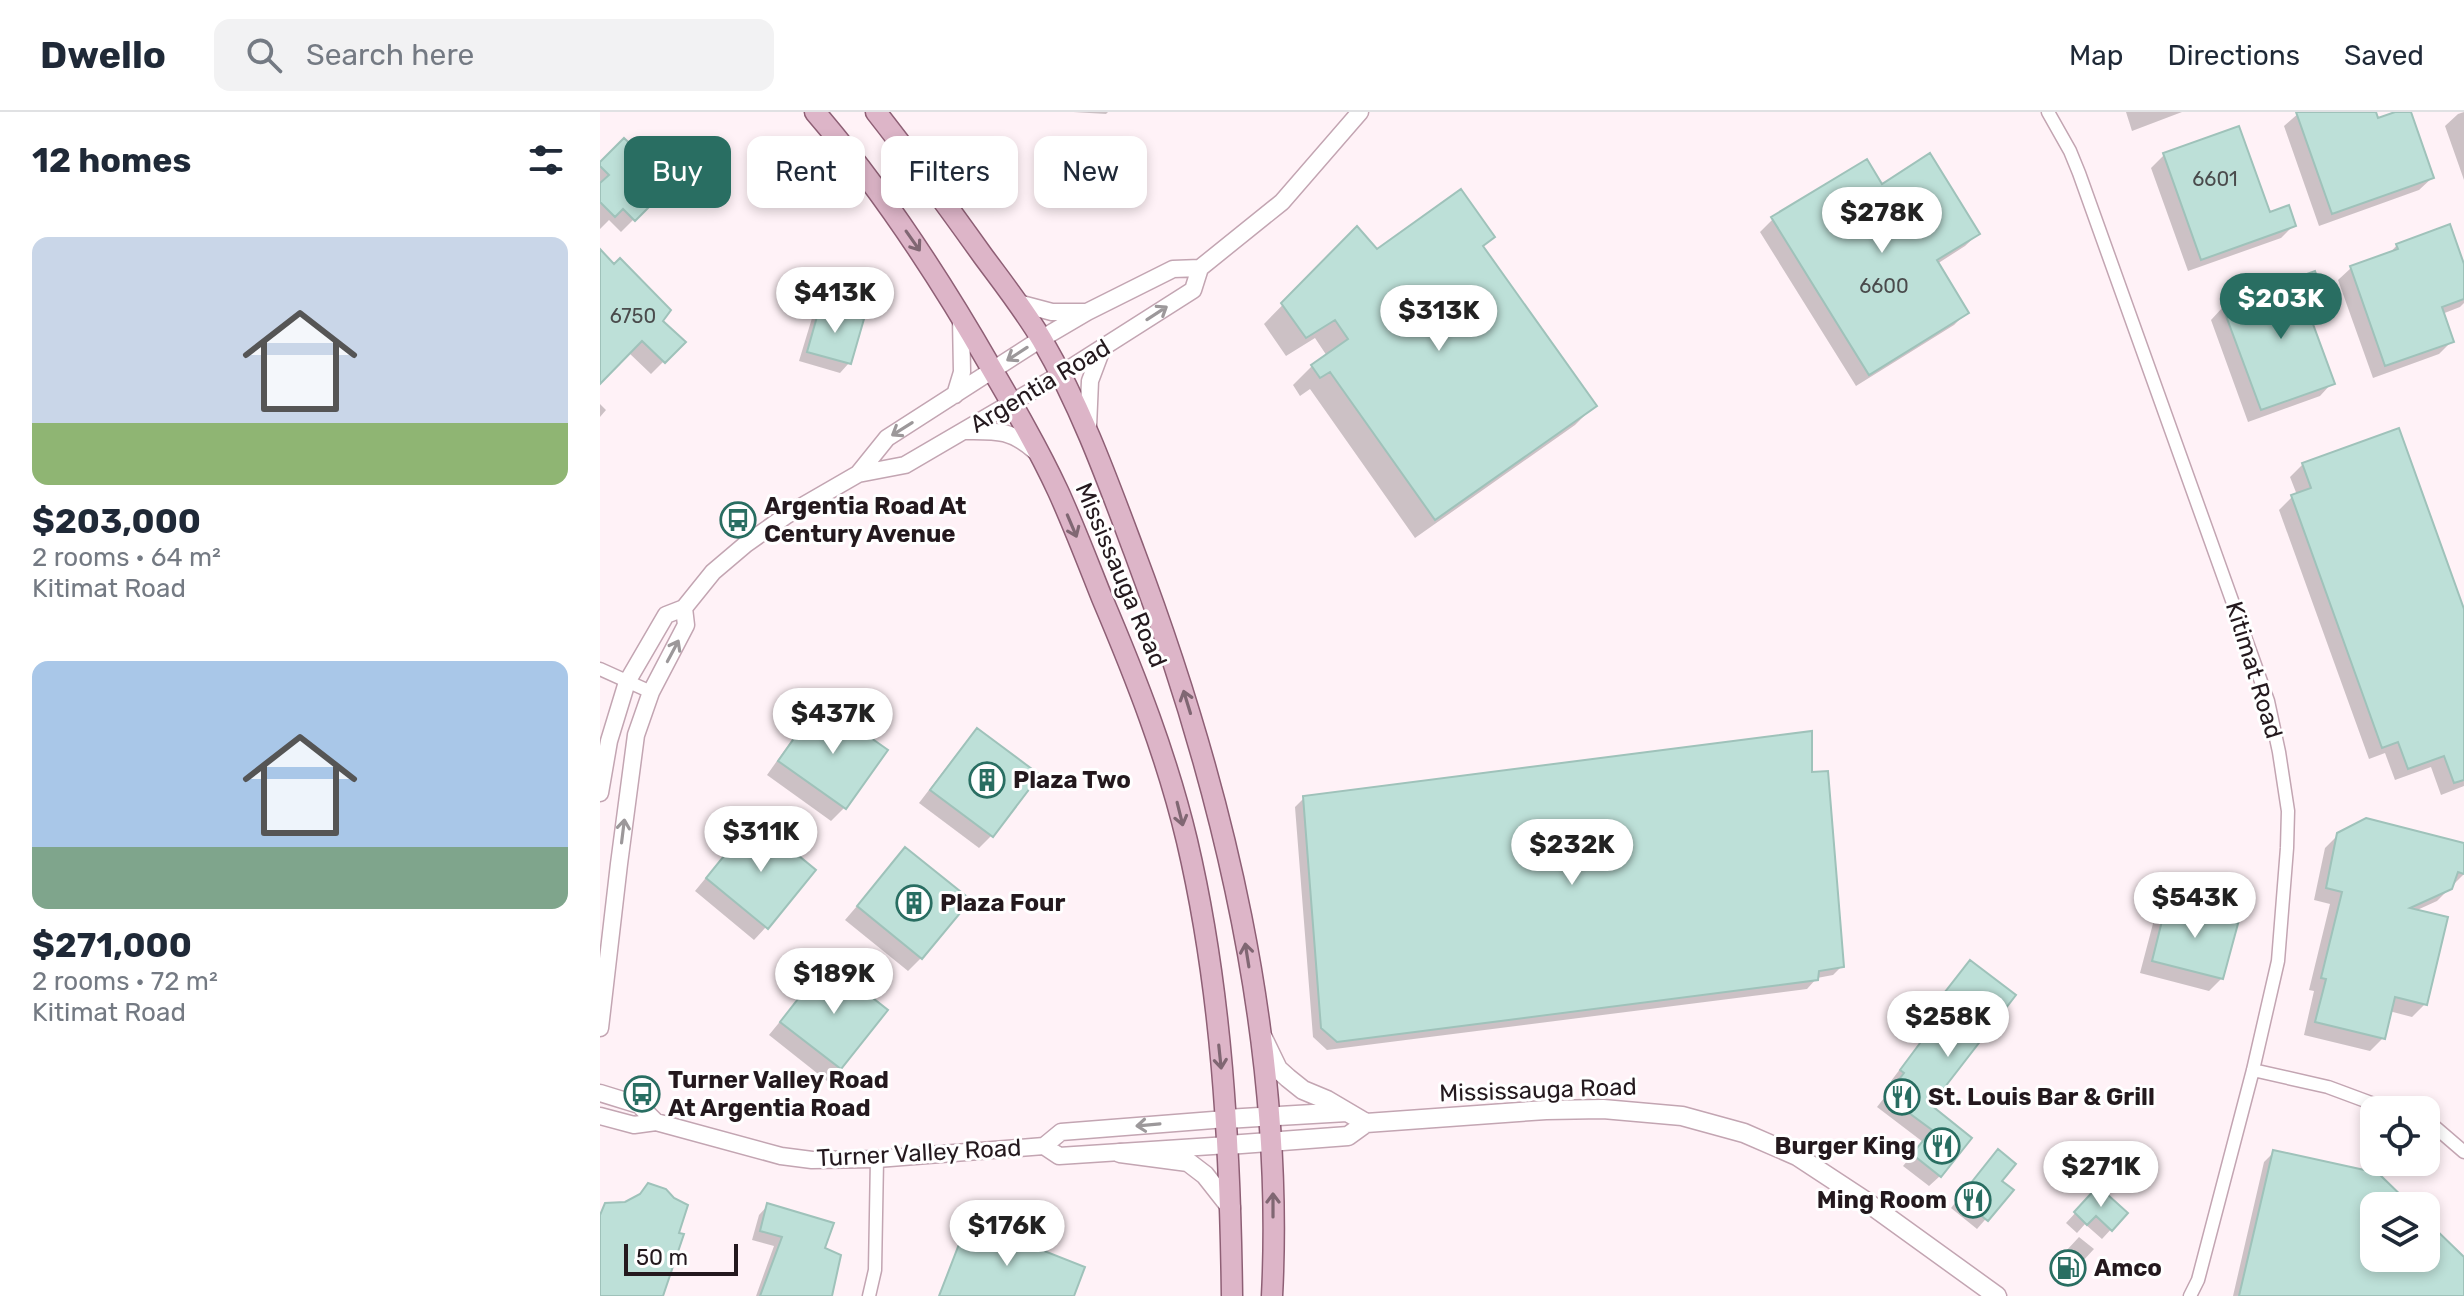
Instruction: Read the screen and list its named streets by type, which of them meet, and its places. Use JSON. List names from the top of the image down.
{
  "streets": {
    "main road": ["Mississauga Road"],
    "street": ["Argentia Road", "Kitimat Road", "Turner Valley Road"]
  },
  "crossings": [
    ["Argentia Road", "Mississauga Road"],
    ["Mississauga Road", "Turner Valley Road"]
  ],
  "places": {
    "bus stop": ["Argentia Road At Century Avenue", "Turner Valley Road At Argentia Road"],
    "building": ["Plaza Two", "Plaza Four"],
    "restaurant": ["St. Louis Bar & Grill", "Burger King", "Ming Room"],
    "fuel station": ["Amco"]
  },
  "house_numbers": ["6601", "6600", "6750"],
  "scale_bar": "50 m",
  "page": {
    "header": "Dwello",
    "search": "Search here",
    "nav": ["Map", "Directions", "Saved"],
    "heading": "12 homes",
    "chip": [
      "Buy",
      "Rent",
      "Filters",
      "New"
    ],
    "price": [
      "$278K",
      "$413K",
      "$203K",
      "$313K",
      "$437K",
      "$311K",
      "$232K",
      "$543K",
      "$189K",
      "$258K",
      "$271K",
      "$176K"
    ],
    "list": [
      {
        "name": "$203,000",
        "note": "2 rooms · 64 m² · Kitimat Road"
      },
      {
        "name": "$271,000",
        "note": "2 rooms · 72 m² · Kitimat Road"
      }
    ],
    "scale": "50 m"
  }
}
